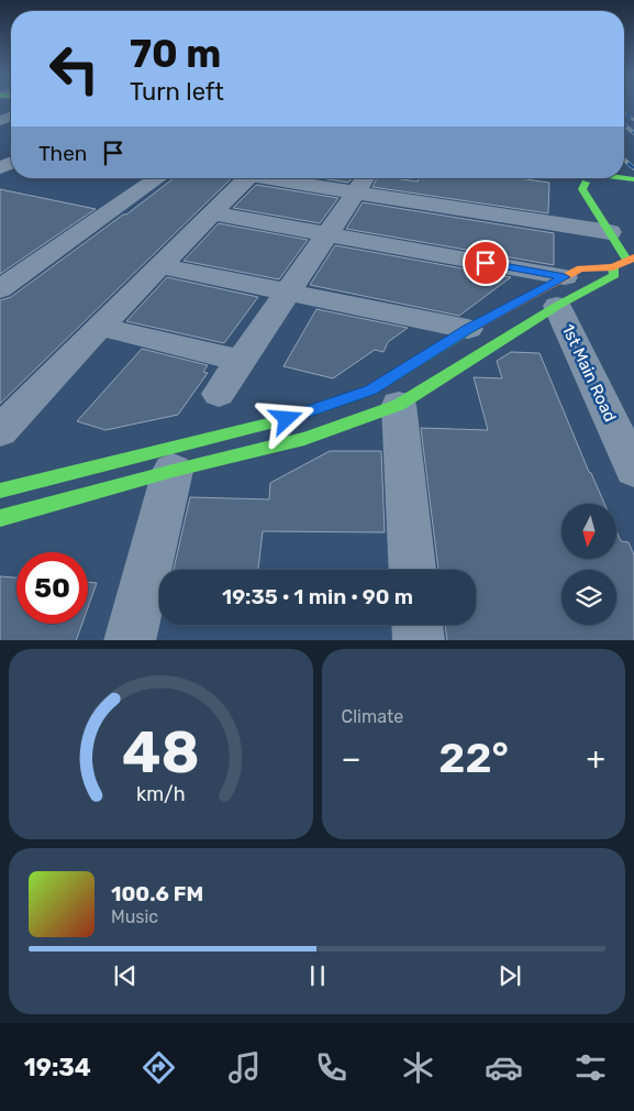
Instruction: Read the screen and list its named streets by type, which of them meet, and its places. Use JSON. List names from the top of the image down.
{
  "streets": {
    "street": ["1st Main Road"]
  },
  "north": "bottom",
  "page": {
    "turn": ["70 m", "Turn left"],
    "then": "Then",
    "limit": "50",
    "trip": "19:35 · 1 min · 90 m",
    "tile": "Climate",
    "heat": ["−", "22°", "+"],
    "song": ["100.6 FM", "Music"],
    "tabs": "19:34",
    "gauge": ["48", "km/h"]
  }
}
